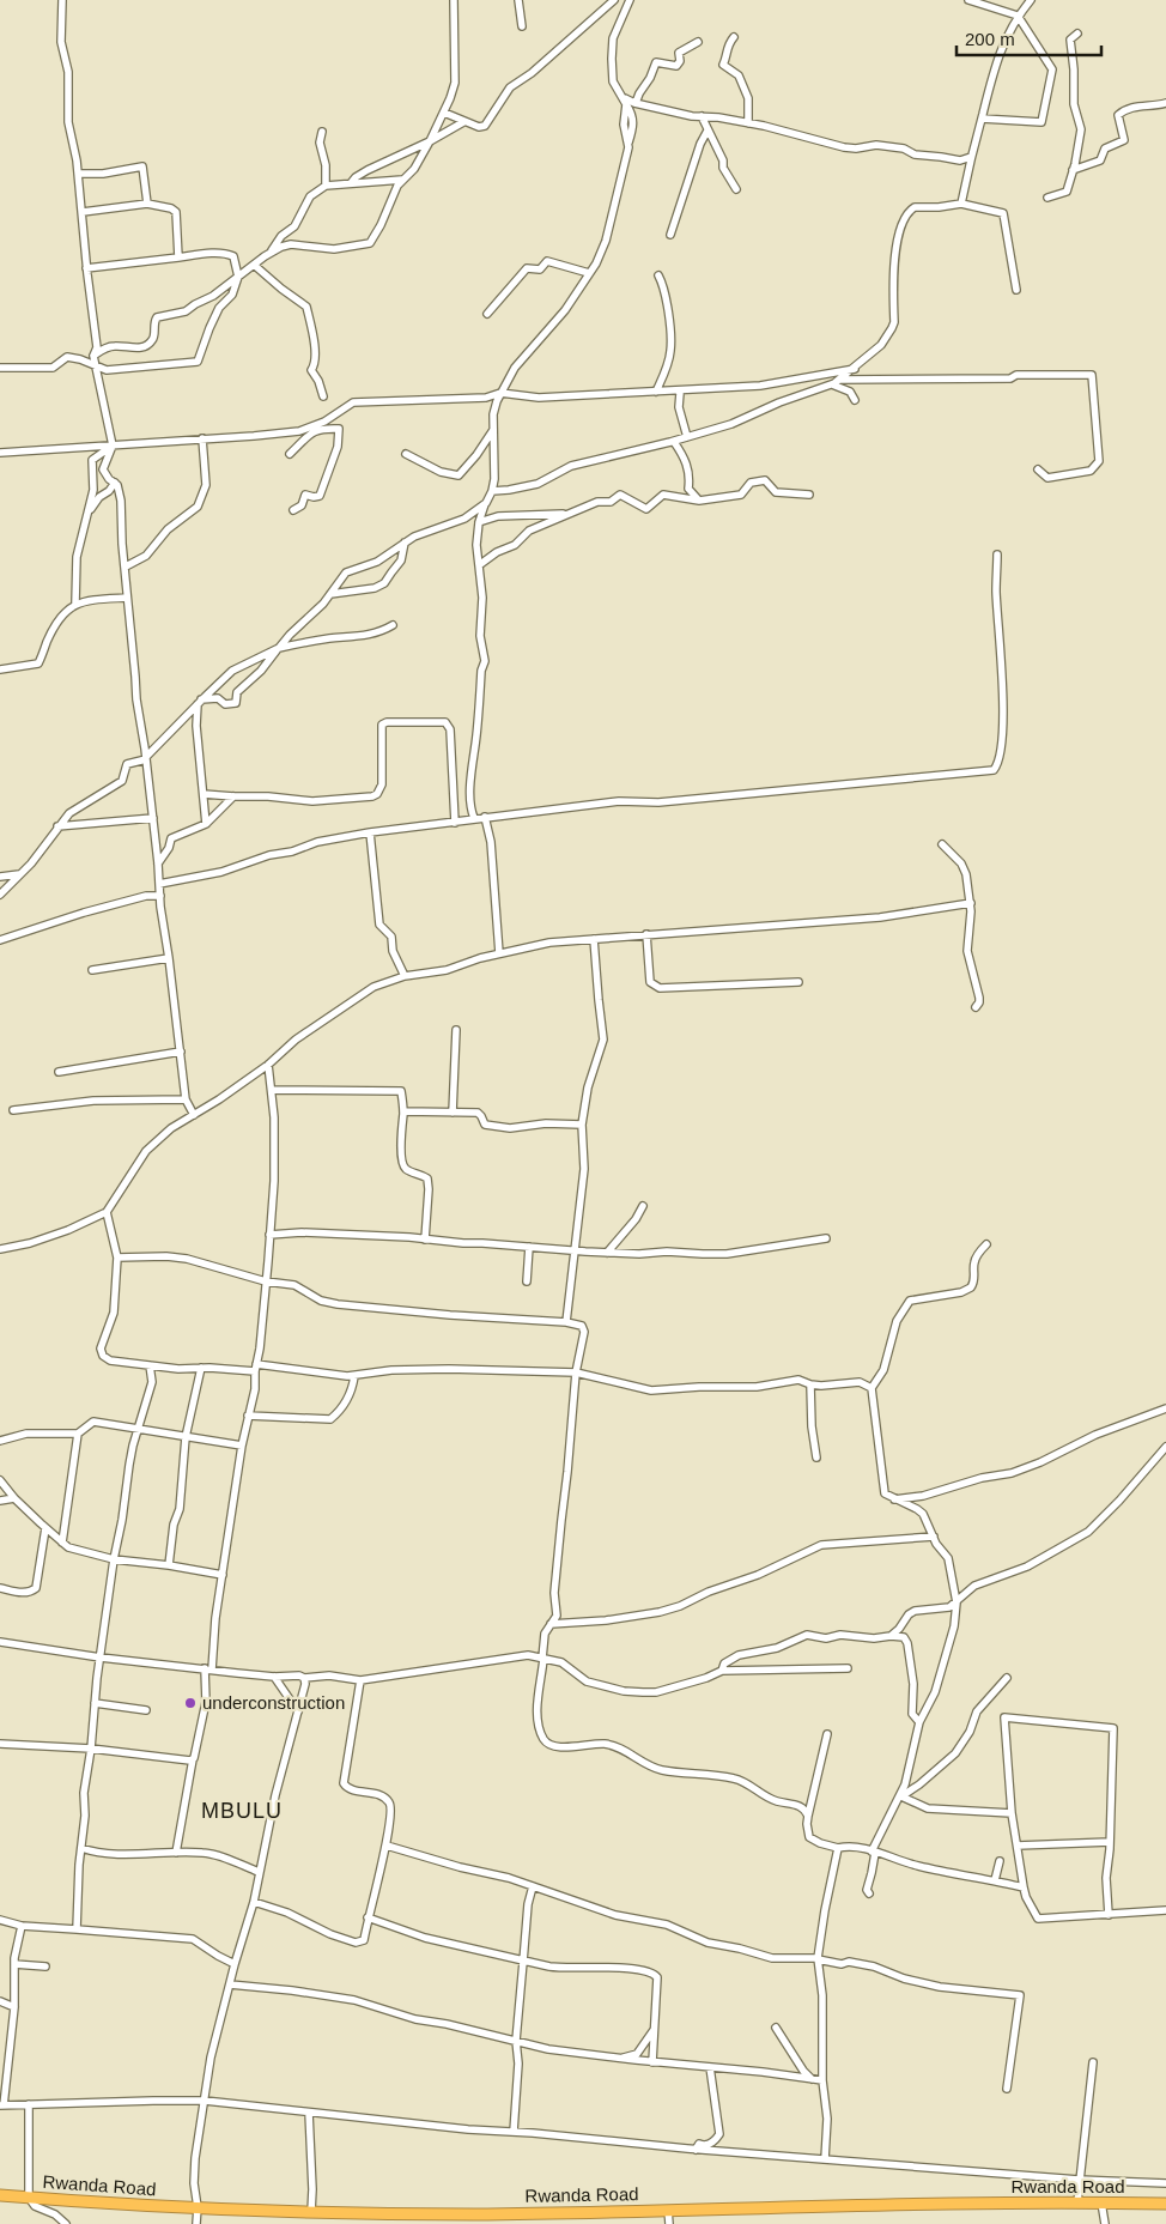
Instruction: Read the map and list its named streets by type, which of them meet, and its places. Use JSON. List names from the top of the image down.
{
  "streets": {
    "highway": ["Rwanda Road"]
  },
  "districts": ["MBULU"],
  "places": ["underconstruction"],
  "scale_bar": "200 m"
}
